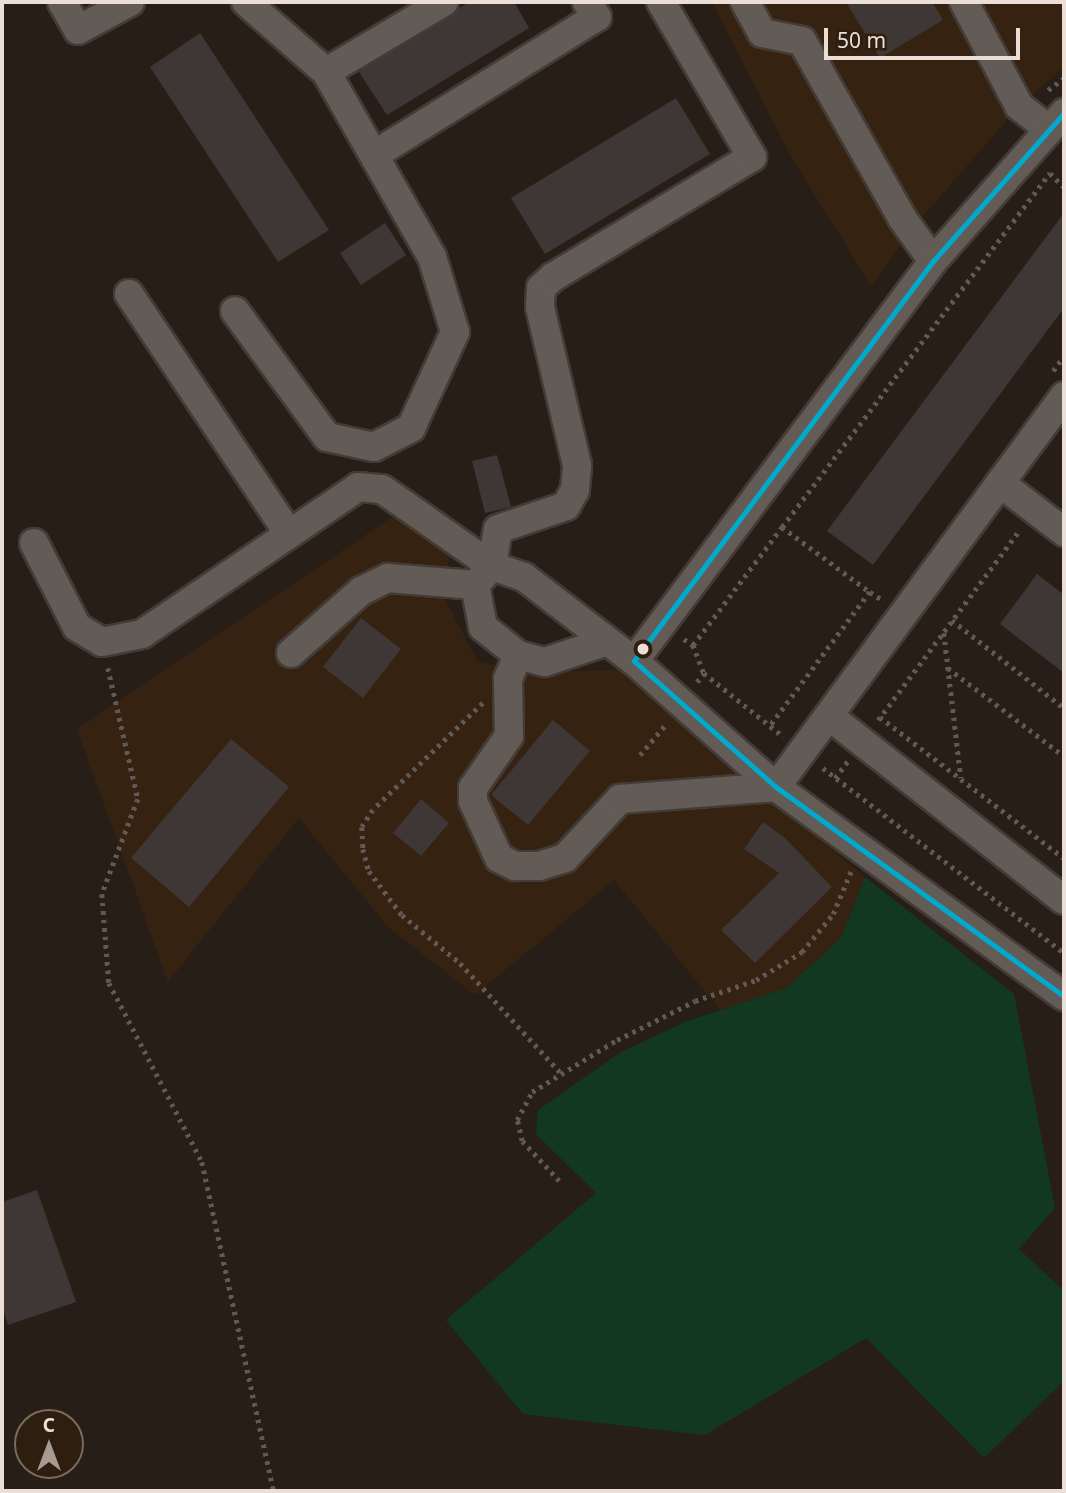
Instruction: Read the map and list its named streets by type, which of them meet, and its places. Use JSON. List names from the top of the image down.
{
  "scale_bar": "50 m",
  "north": "top"
}
